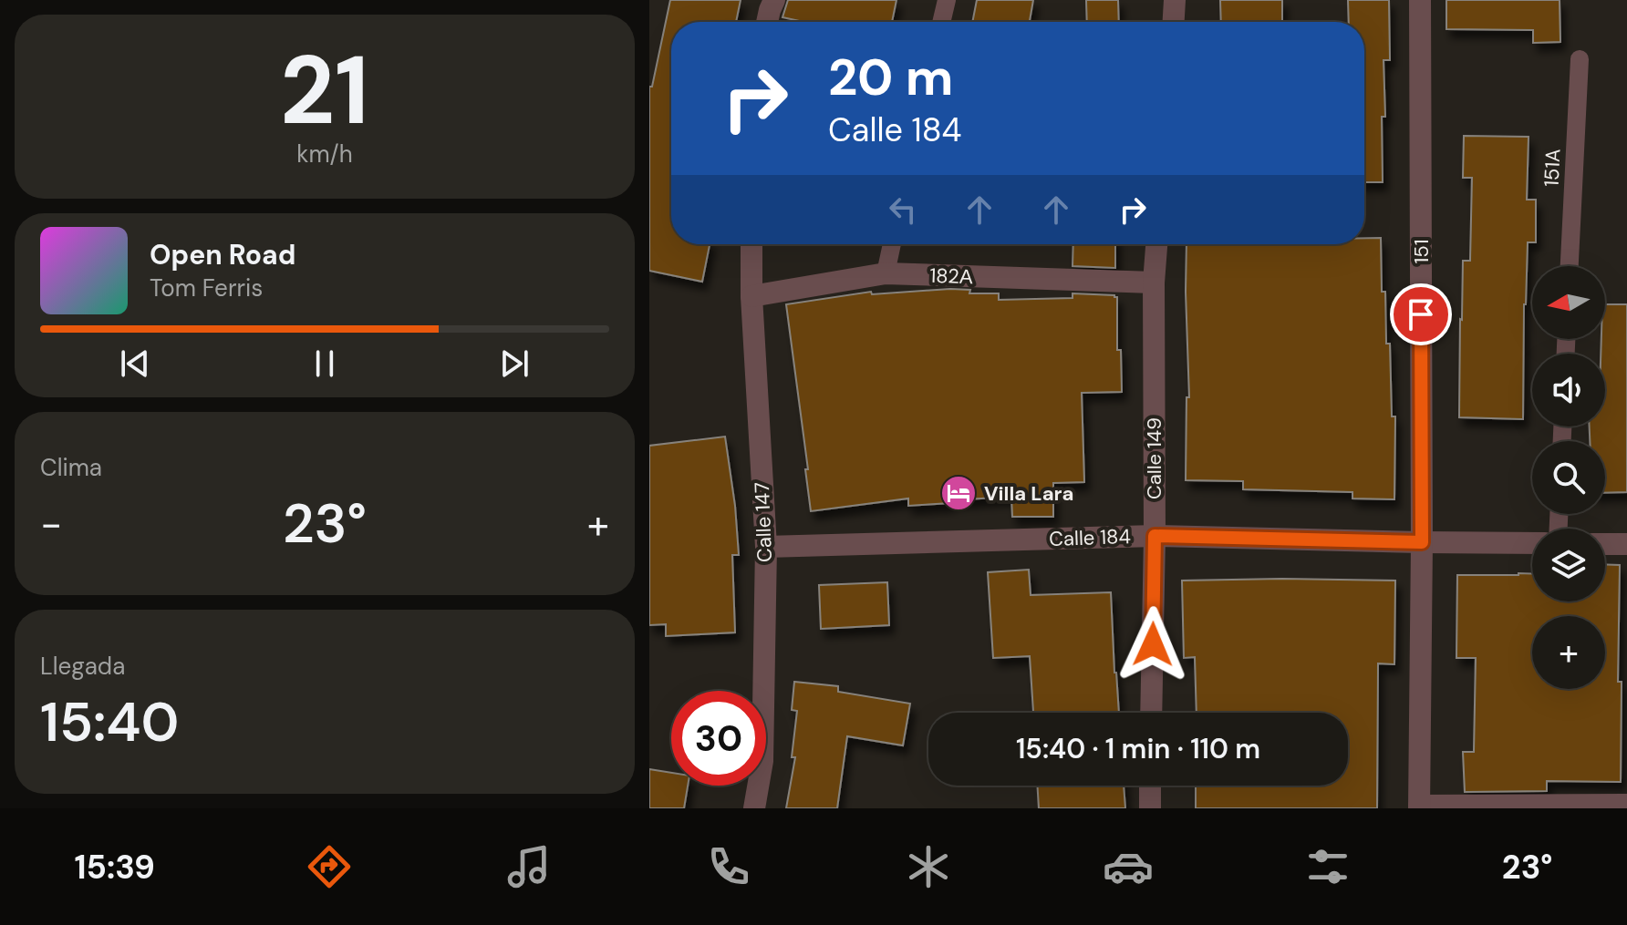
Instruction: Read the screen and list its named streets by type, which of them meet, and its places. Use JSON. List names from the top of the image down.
{
  "streets": {
    "street": [
      "151",
      "182А",
      "Calle 149",
      "Calle 147",
      "Calle 184"
    ],
    "lane": ["151A"]
  },
  "crossings": [
    ["151", "Calle 184"],
    ["182А", "Calle 149"],
    ["182А", "Calle 147"],
    ["Calle 149", "Calle 184"],
    ["Calle 147", "Calle 184"]
  ],
  "places": {
    "hotel": ["Villa Lara"]
  },
  "north": "left",
  "page": {
    "tile": [
      ["21", "km/h"],
      "Clima",
      ["Llegada", "15:40"]
    ],
    "turn": ["20 m", "Calle 184"],
    "song": ["Open Road", "Tom Ferris"],
    "map_buttons": "+",
    "heat": ["−", "23°", "+"],
    "limit": "30",
    "trip": "15:40 · 1 min · 110 m",
    "tabs": ["15:39", "23°"]
  }
}
